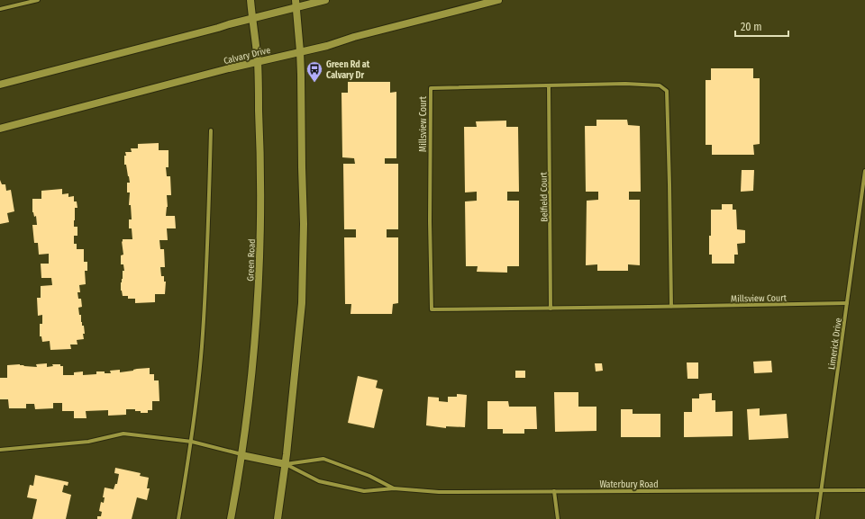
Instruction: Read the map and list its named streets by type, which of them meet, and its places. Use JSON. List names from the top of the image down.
{
  "streets": {
    "street": [
      "Calvary Drive",
      "Millsview Court",
      "Belfield Court",
      "Green Road",
      "Limerick Drive",
      "Waterbury Road"
    ]
  },
  "crossings": [
    ["Calvary Drive", "Green Road"],
    ["Millsview Court", "Belfield Court"],
    ["Millsview Court", "Limerick Drive"],
    ["Limerick Drive", "Waterbury Road"]
  ],
  "places": {
    "bus stop": ["Green Rd at Calvary Dr"]
  },
  "scale_bar": "20 m"
}
